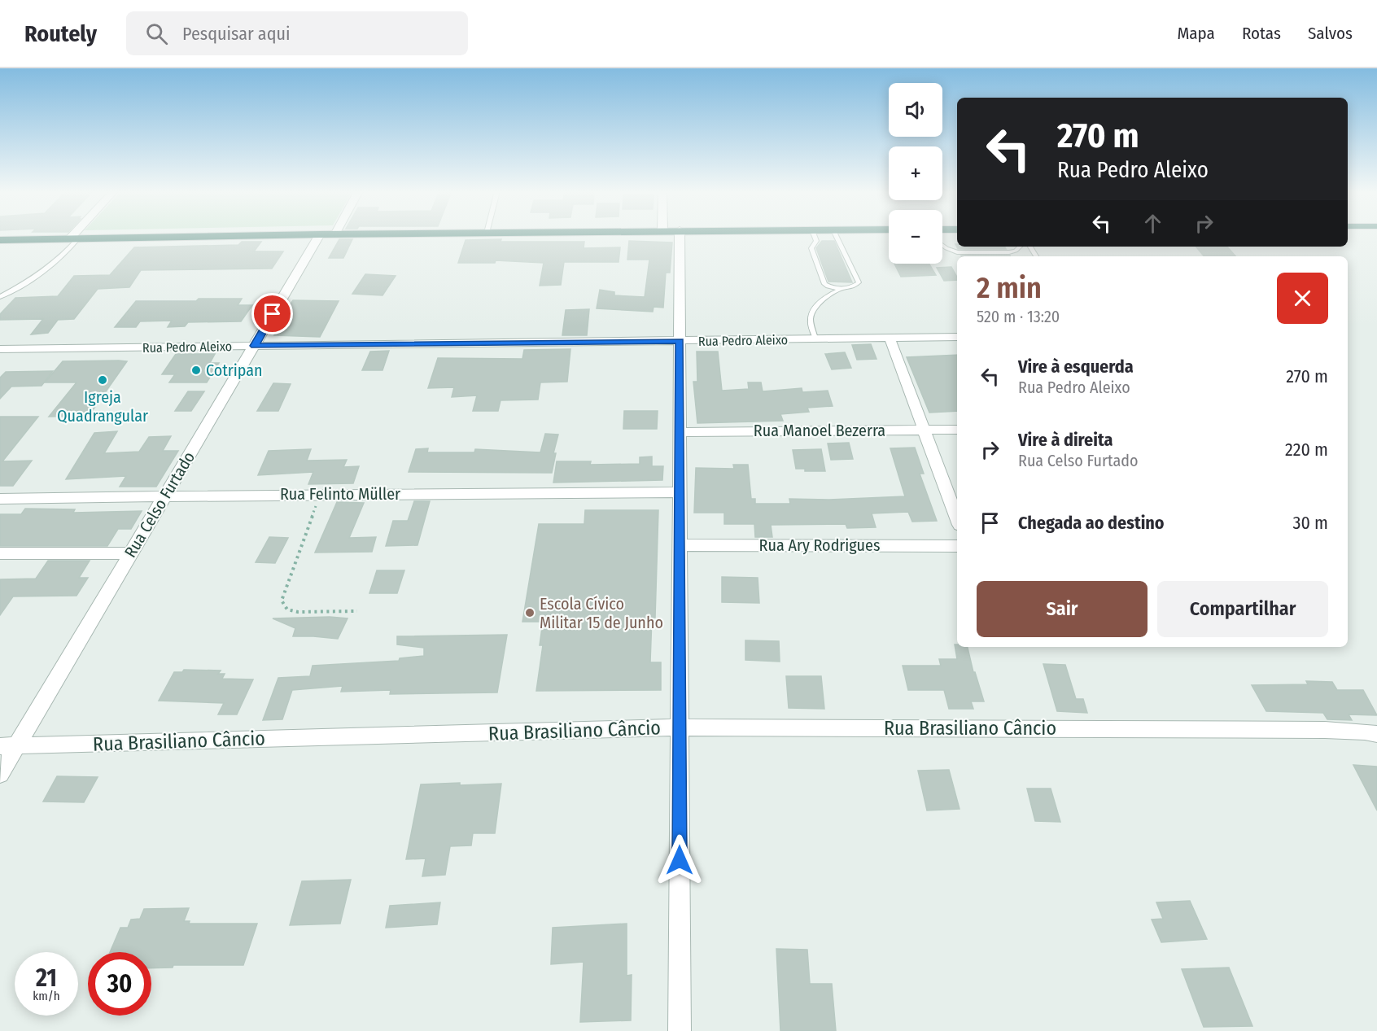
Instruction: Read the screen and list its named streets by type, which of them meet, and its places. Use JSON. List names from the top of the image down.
{
  "streets": {
    "street": [
      "Rua Pedro Aleixo",
      "Rua Manoel Bezerra",
      "Rua Felinto Müller",
      "Rua Celso Furtado",
      "Rua Ary Rodrigues",
      "Rua Brasiliano Câncio"
    ]
  },
  "crossings": [
    ["Rua Pedro Aleixo", "Rua Celso Furtado"],
    ["Rua Felinto Müller", "Rua Celso Furtado"],
    ["Rua Celso Furtado", "Rua Brasiliano Câncio"]
  ],
  "places": ["Cotripan", "Igreja Quadrangular", "Escola Cívico Militar 15 de Junho"],
  "page": {
    "header": "Routely",
    "search": "Pesquisar aqui",
    "nav": ["Mapa", "Rotas", "Salvos"],
    "map_buttons": ["+", "−"],
    "turn": ["270 m", "Rua Pedro Aleixo"],
    "heading": ["2 min", "520 m · 13:20"],
    "list": [
      {
        "name": "Vire à esquerda",
        "note": "Rua Pedro Aleixo",
        "value": "270 m"
      },
      {
        "name": "Vire à direita",
        "note": "Rua Celso Furtado",
        "value": "220 m"
      },
      {
        "name": "Chegada ao destino",
        "value": "30 m"
      }
    ],
    "buttons": ["Sair", "Compartilhar"],
    "speed": "21 km/h",
    "limit": "30"
  }
}
